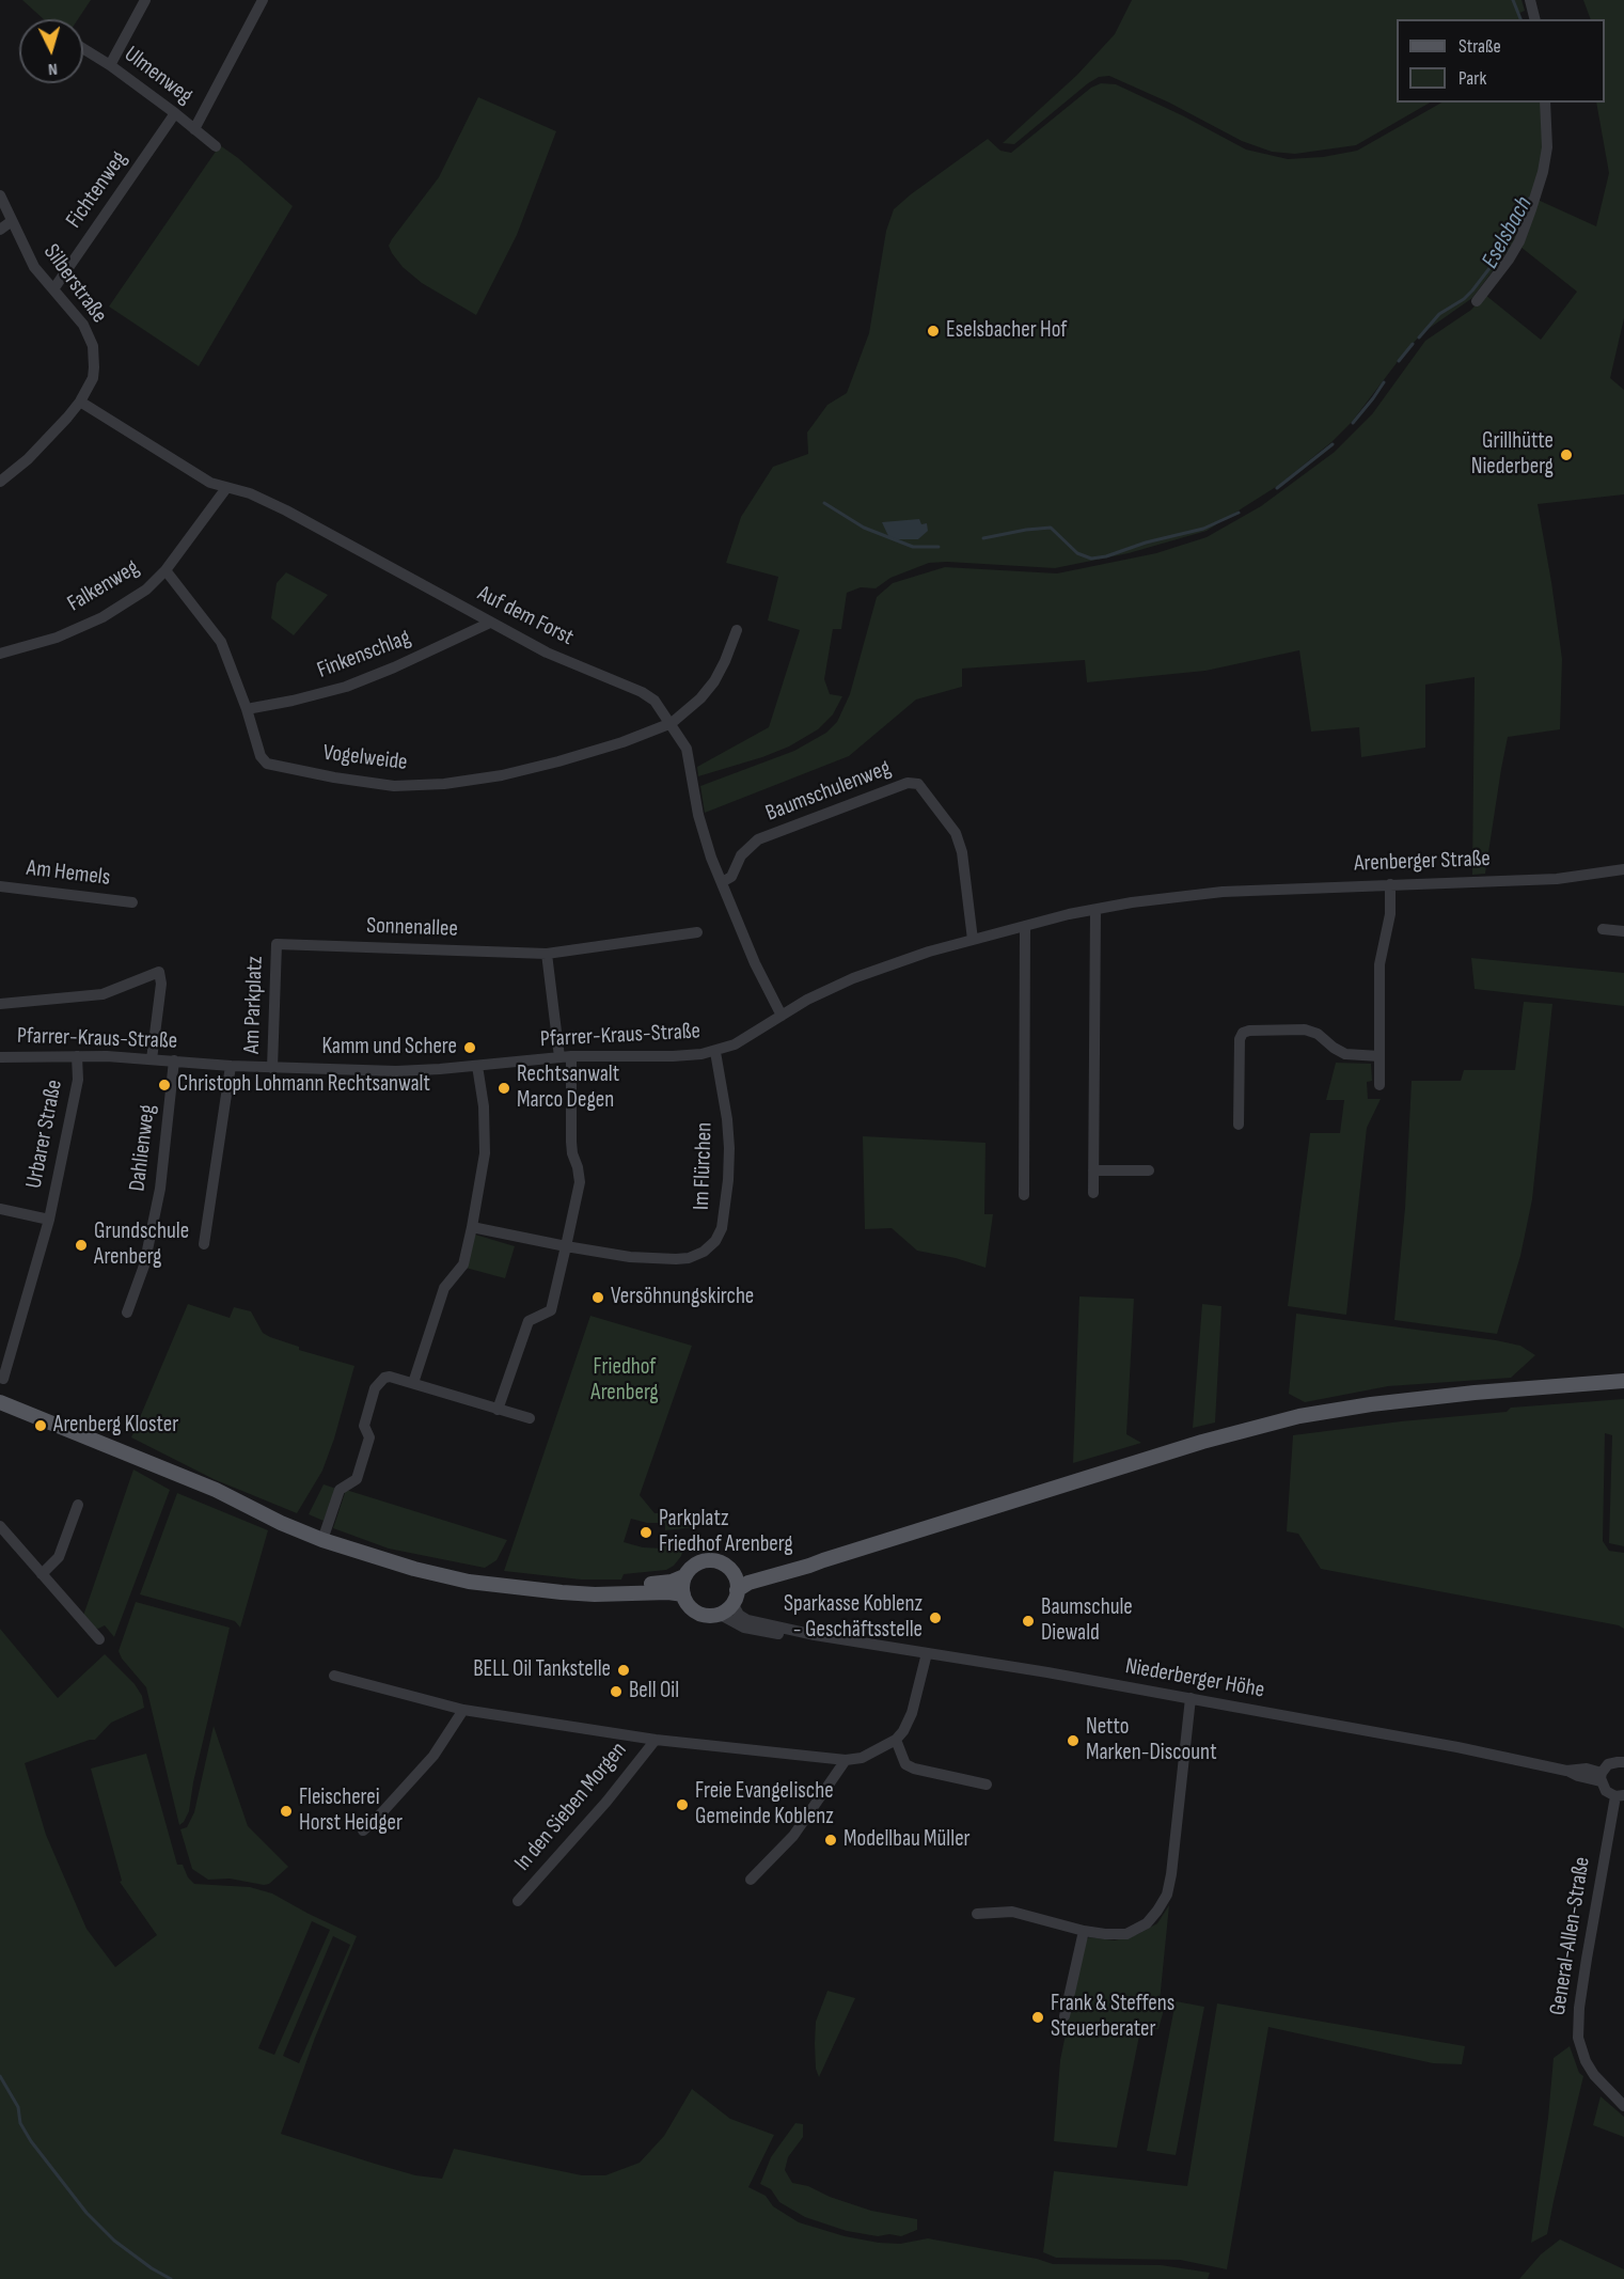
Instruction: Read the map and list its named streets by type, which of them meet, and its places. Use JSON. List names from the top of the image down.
{
  "streets": {
    "street": [
      "Ulmenweg",
      "Fichtenweg",
      "Silberstraße",
      "Falkenweg",
      "Auf dem Forst",
      "Finkenschlag",
      "Vogelweide",
      "Baumschulenweg",
      "Arenberger Straße",
      "Am Hemels",
      "Sonnenallee",
      "Am Parkplatz",
      "Pfarrer-Kraus-Straße",
      "Urbarer Straße",
      "Dahlienweg",
      "Im Flürchen",
      "Niederberger Höhe",
      "In den Sieben Morgen",
      "General-Allen-Straße"
    ]
  },
  "crossings": [
    ["Ulmenweg", "Fichtenweg"],
    ["Fichtenweg", "Silberstraße"],
    ["Silberstraße", "Auf dem Forst"],
    ["Falkenweg", "Auf dem Forst"],
    ["Falkenweg", "Vogelweide"],
    ["Auf dem Forst", "Finkenschlag"],
    ["Auf dem Forst", "Vogelweide"],
    ["Auf dem Forst", "Baumschulenweg"],
    ["Auf dem Forst", "Pfarrer-Kraus-Straße"],
    ["Finkenschlag", "Vogelweide"],
    ["Baumschulenweg", "Pfarrer-Kraus-Straße"],
    ["Arenberger Straße", "Pfarrer-Kraus-Straße"],
    ["Sonnenallee", "Am Parkplatz"],
    ["Am Parkplatz", "Pfarrer-Kraus-Straße"],
    ["Pfarrer-Kraus-Straße", "Urbarer Straße"],
    ["Pfarrer-Kraus-Straße", "Dahlienweg"],
    ["Pfarrer-Kraus-Straße", "Im Flürchen"],
    ["Niederberger Höhe", "General-Allen-Straße"]
  ],
  "water": ["Eselsbach"],
  "parks": ["Friedhof Arenberg"],
  "places": [
    "Eselsbacher Hof",
    "Grillhütte Niederberg",
    "Kamm und Schere",
    "Christoph Lohmann Rechtsanwalt",
    "Rechtsanwalt Marco Degen",
    "Grundschule Arenberg",
    "Versöhnungskirche",
    "Arenberg Kloster",
    "Parkplatz Friedhof Arenberg",
    "Sparkasse Koblenz - Geschäftsstelle",
    "Baumschule Diewald",
    "BELL Oil Tankstelle",
    "Bell Oil",
    "Netto Marken-Discount",
    "Freie Evangelische Gemeinde Koblenz",
    "Fleischerei Horst Heidger",
    "Modellbau Müller",
    "Frank & Steffens Steuerberater"
  ],
  "legend": ["Straße", "Park"],
  "north": "bottom"
}
